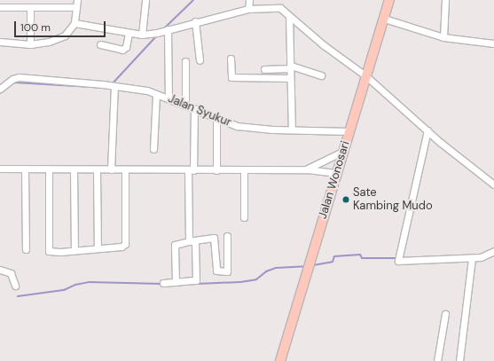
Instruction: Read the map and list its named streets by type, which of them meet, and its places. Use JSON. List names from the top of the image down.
{
  "streets": {
    "highway": ["Jalan Wonosari"],
    "street": ["Jalan Syukur"]
  },
  "crossings": [
    ["Jalan Syukur", "Jalan Wonosari"]
  ],
  "places": ["Sate Kambing Mudo"],
  "scale_bar": "100 m"
}
